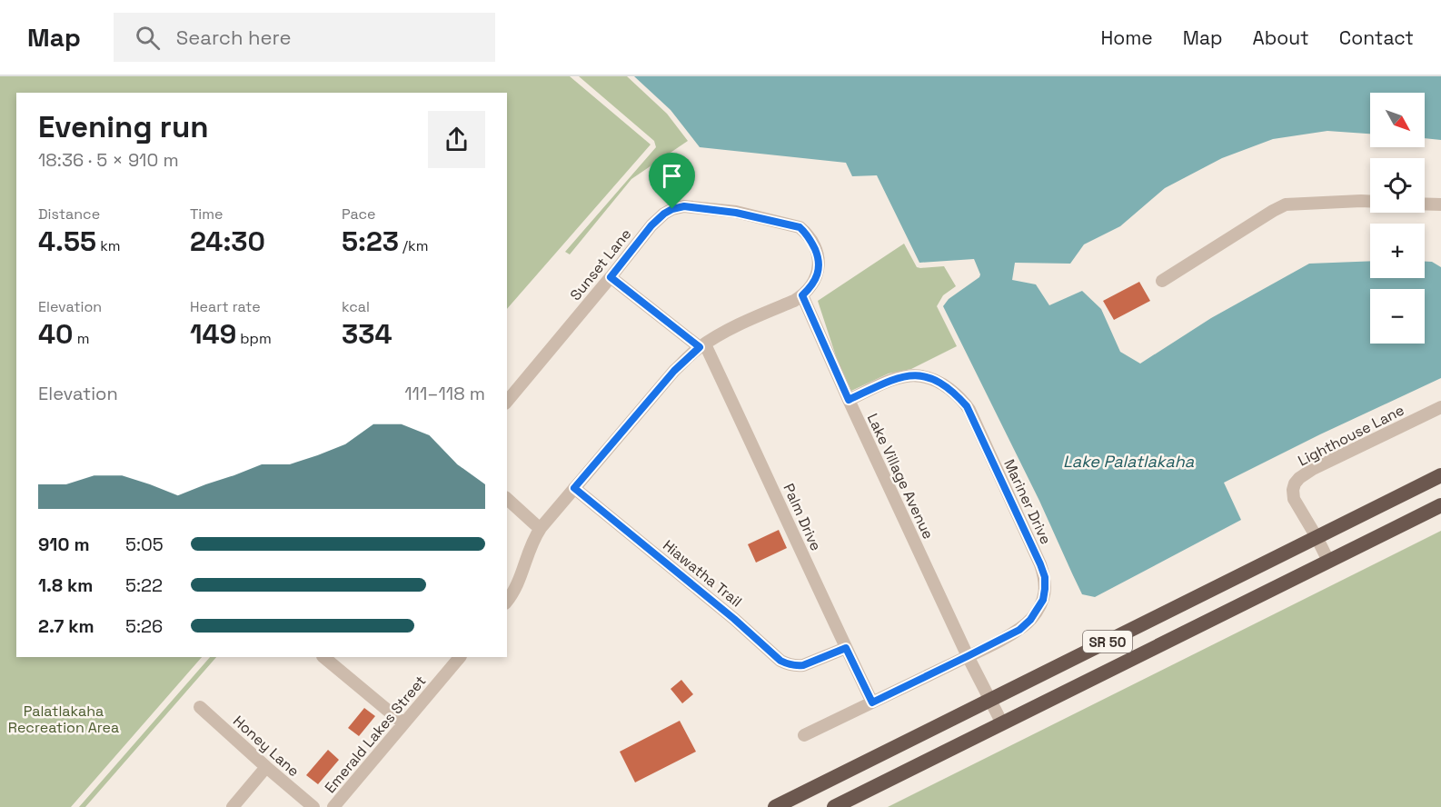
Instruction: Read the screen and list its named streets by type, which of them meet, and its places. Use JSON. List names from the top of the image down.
{
  "streets": {
    "highway": ["SR 50"],
    "street": [
      "Sunset Lane",
      "Lighthouse Lane",
      "Lake Village Avenue",
      "Mariner Drive",
      "Palm Drive",
      "Hiawatha Trail",
      "Emerald Lakes Street",
      "Honey Lane"
    ]
  },
  "crossings": [
    ["Sunset Lane", "Lake Village Avenue"],
    ["Sunset Lane", "Palm Drive"],
    ["Lighthouse Lane", "SR 50"],
    ["Lake Village Avenue", "Mariner Drive"],
    ["Lake Village Avenue", "SR 50"],
    ["Mariner Drive", "Palm Drive"],
    ["Palm Drive", "Hiawatha Trail"]
  ],
  "water": ["Lake Palatlakaha"],
  "parks": ["Palatlakaha Recreation Area"],
  "north": "bottom right",
  "page": {
    "header": "Map",
    "search": "Search here",
    "nav": [
      "Home",
      "Map",
      "About",
      "Contact"
    ],
    "map_buttons": ["+", "−"],
    "heading": ["Evening run", "18:36 · 5 × 910 m"],
    "stats": [
      ["Distance", "4.55 km"],
      ["Time", "24:30"],
      ["Pace", "5:23 /km"],
      ["Elevation", "40 m"],
      ["Heart rate", "149 bpm"],
      ["kcal", "334"]
    ],
    "chart": ["Elevation", "111–118 m"],
    "list": [
      {
        "name": "910 m",
        "note": "5:05"
      },
      {
        "name": "1.8 km",
        "note": "5:22"
      },
      {
        "name": "2.7 km",
        "note": "5:26"
      }
    ]
  }
}
